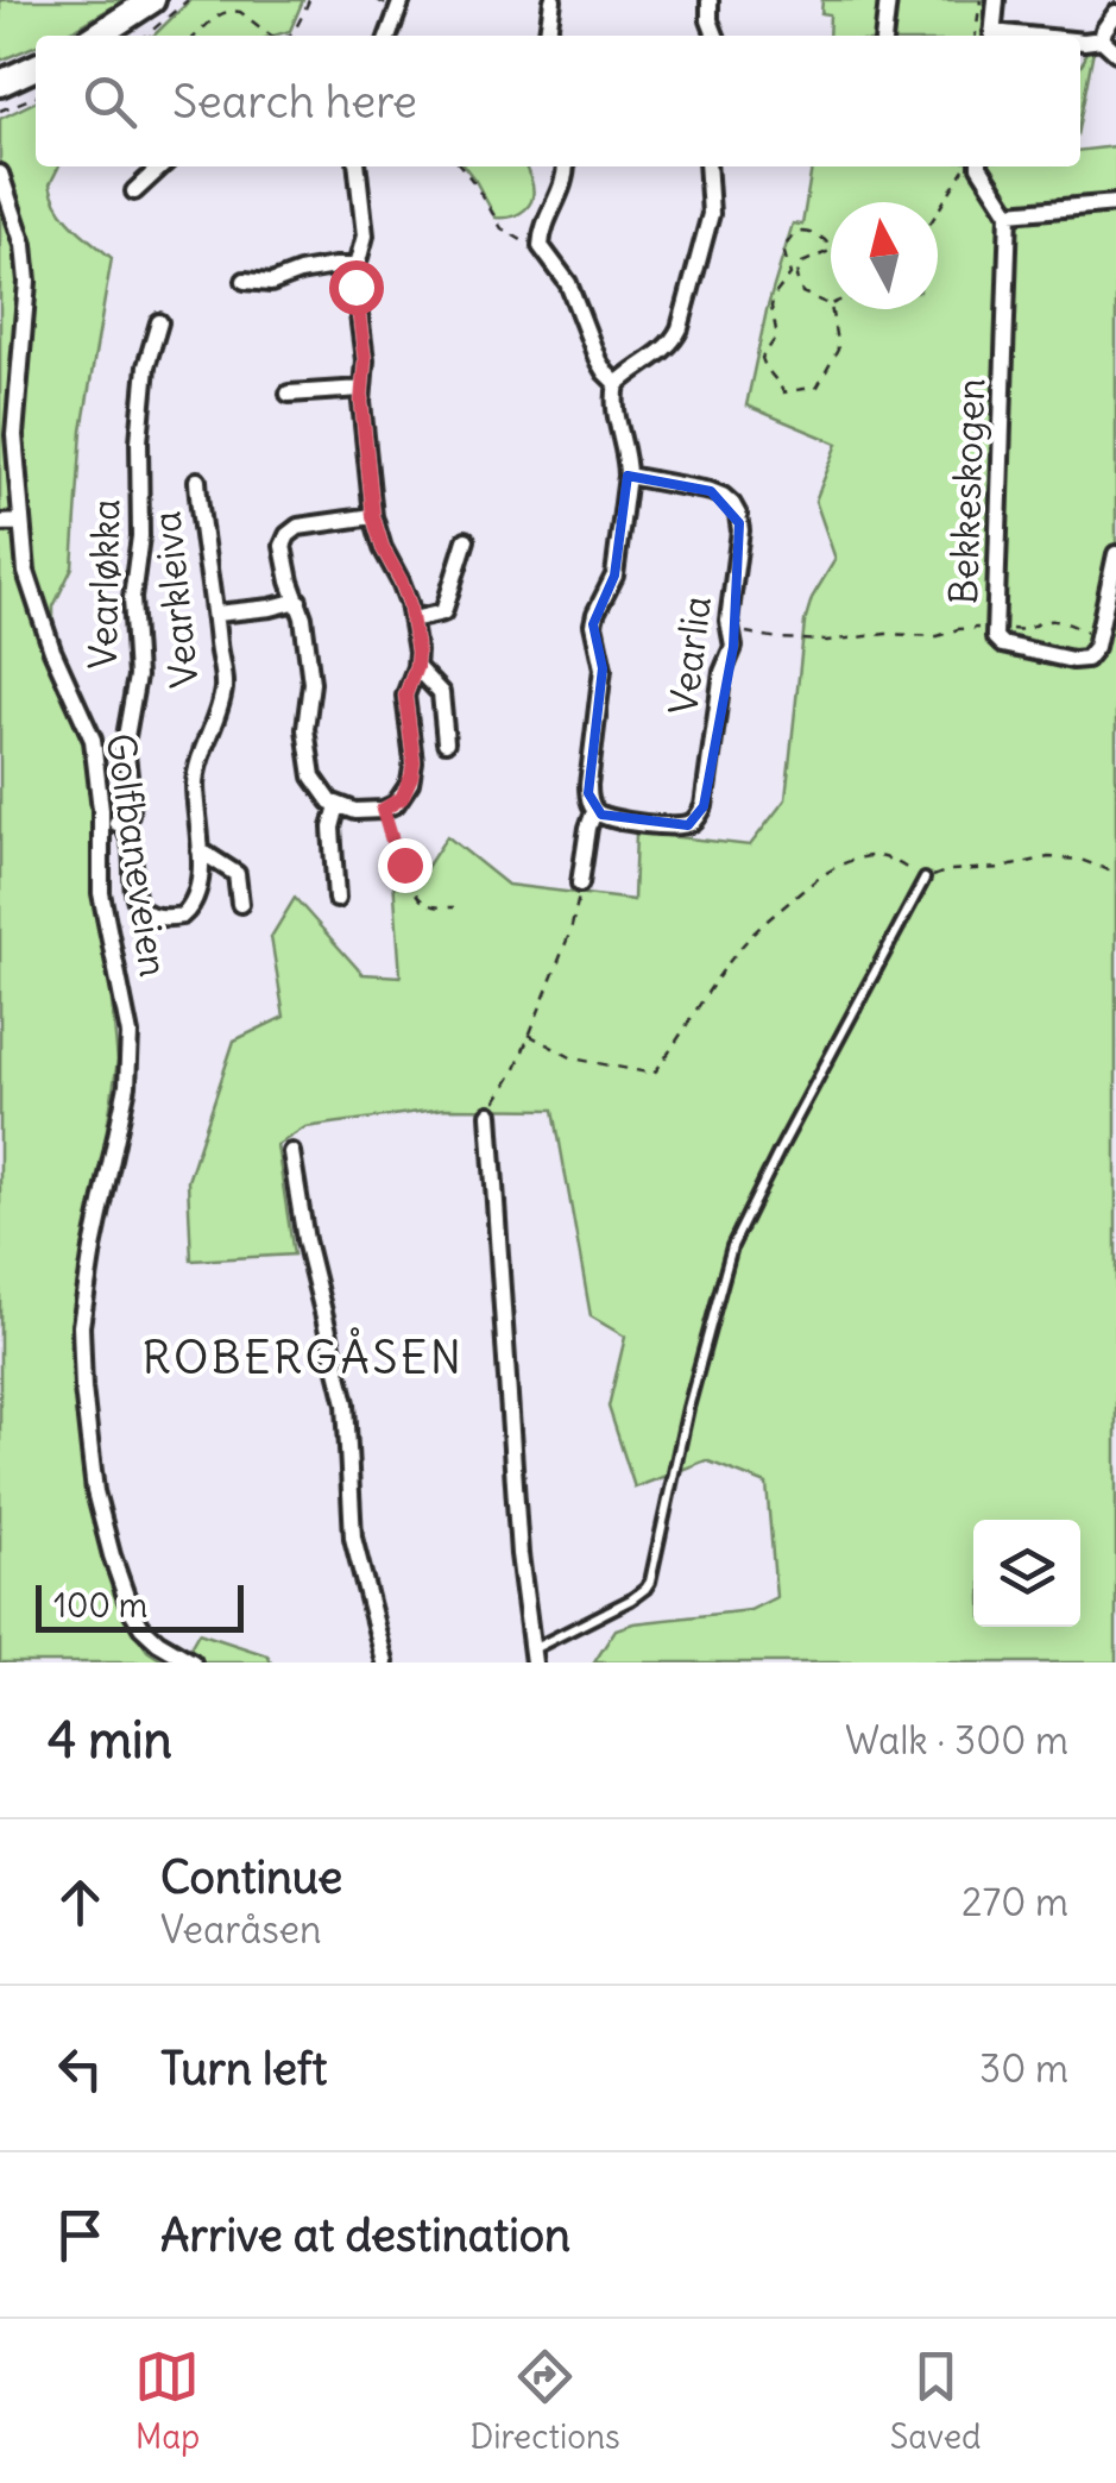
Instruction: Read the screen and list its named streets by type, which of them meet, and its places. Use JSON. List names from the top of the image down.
{
  "streets": {
    "street": [
      "Bekkeskogen",
      "Vearløkka",
      "Vearkleiva",
      "Vearlia",
      "Golfbaneveien"
    ]
  },
  "crossings": [
    ["Vearløkka", "Vearkleiva"]
  ],
  "districts": ["ROBERGÅSEN"],
  "scale_bar": "100 m",
  "north": "top",
  "page": {
    "search": "Search here",
    "scale": "100 m",
    "heading": ["4 min", "Walk · 300 m"],
    "list": [
      ["Continue", "Vearåsen", "270 m"],
      ["Turn left", "30 m"],
      "Arrive at destination"
    ],
    "nav": ["Map", "Directions", "Saved"]
  }
}
